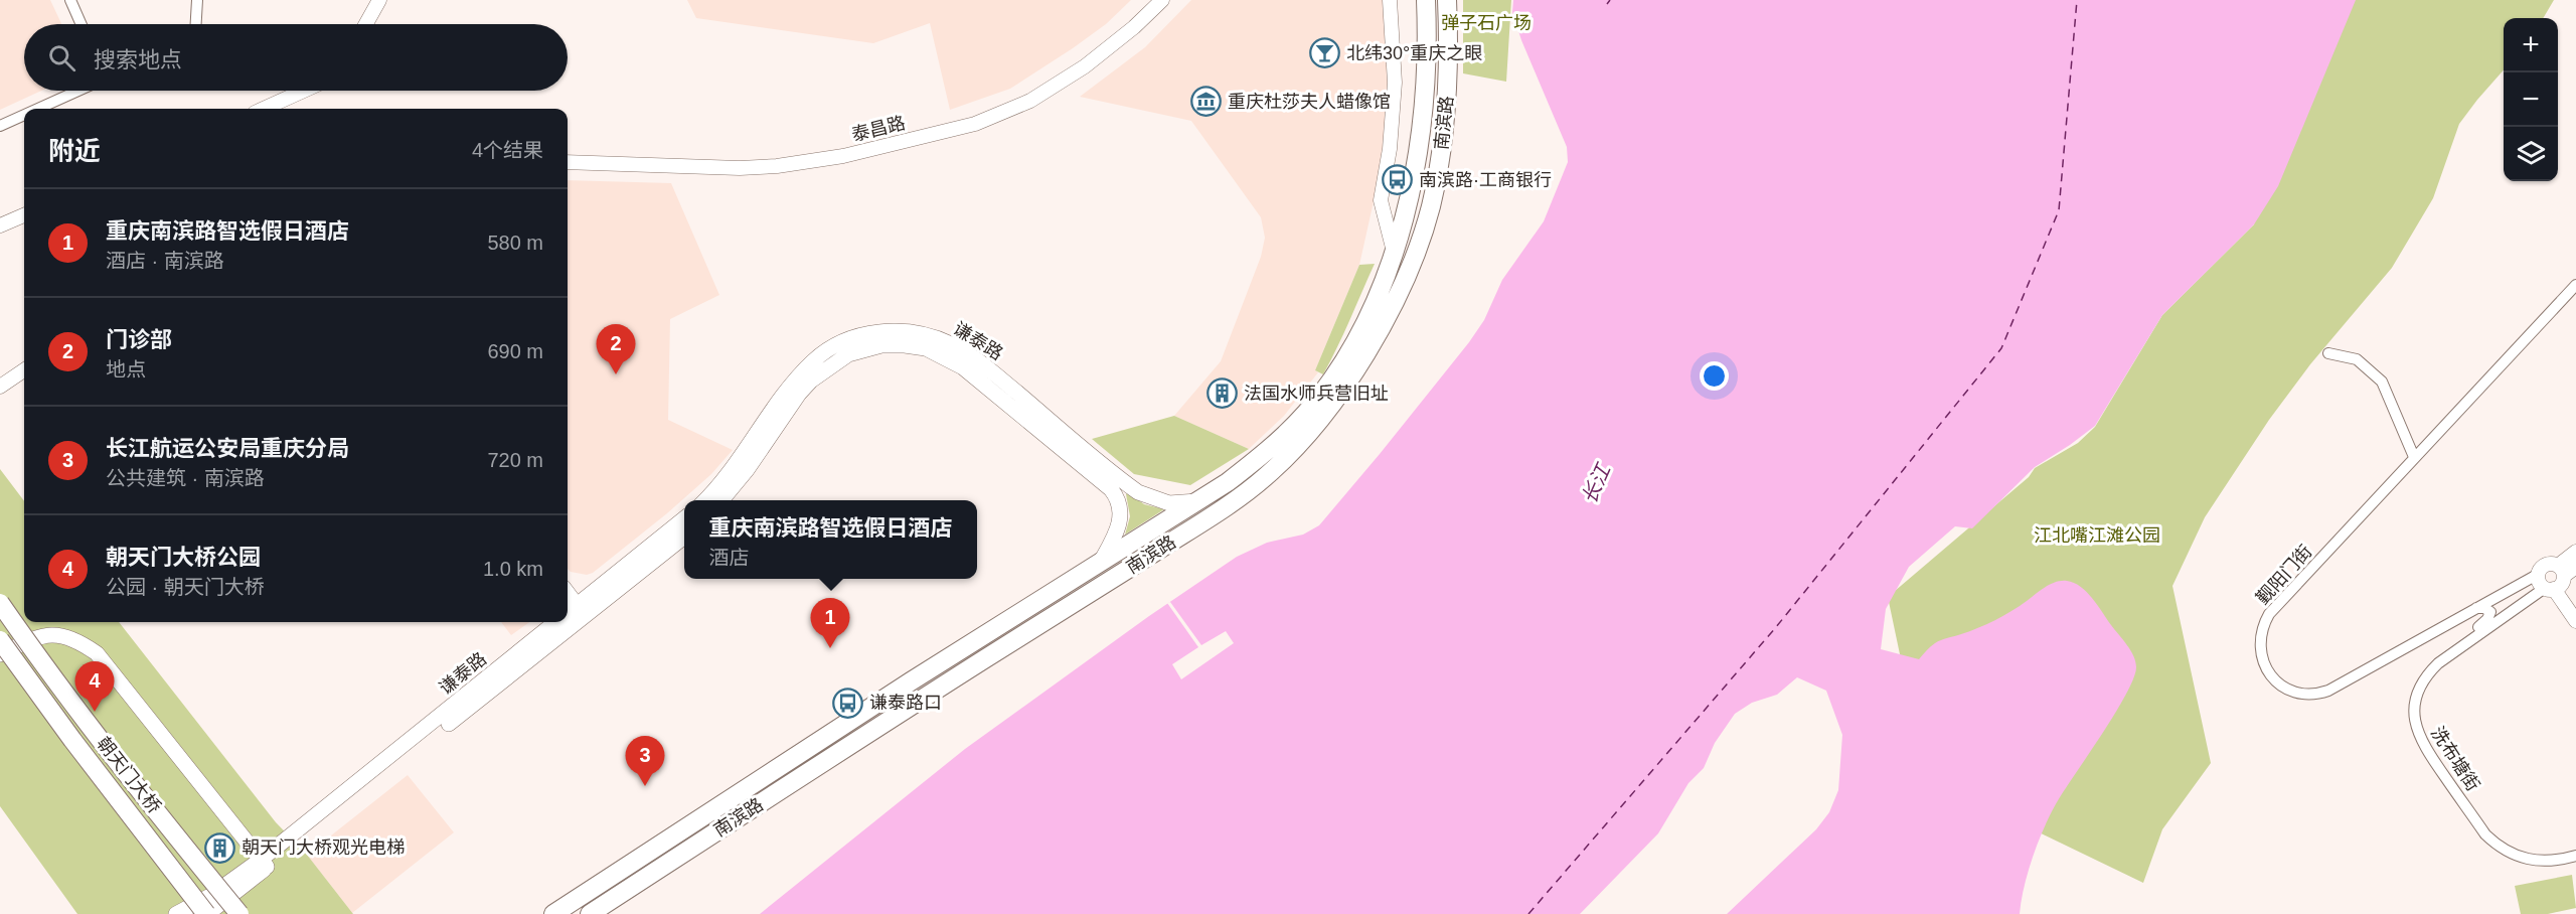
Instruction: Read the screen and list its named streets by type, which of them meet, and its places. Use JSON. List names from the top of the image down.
{
  "streets": {
    "main road": ["南滨路", "谦泰路", "朝天门大桥"],
    "street": ["泰昌路", "觐阳门街", "洗布塘街"]
  },
  "crossings": [
    ["南滨路", "谦泰路"]
  ],
  "water": ["长江"],
  "parks": ["弹子石广场", "江北嘴江滩公园"],
  "places": {
    "bar": ["北纬30°重庆之眼"],
    "museum": ["重庆杜莎夫人蜡像馆"],
    "bus stop": ["南滨路·工商银行", "谦泰路口"],
    "building": ["法国水师兵营旧址", "朝天门大桥观光电梯"]
  },
  "page": {
    "map_buttons": ["+", "−"],
    "search": "搜索地点",
    "heading": ["附近", "4个结果"],
    "list": [
      {
        "mark": "1",
        "name": "重庆南滨路智选假日酒店",
        "note": "酒店 · 南滨路",
        "value": "580 m"
      },
      {
        "mark": "2",
        "name": "门诊部",
        "note": "地点",
        "value": "690 m"
      },
      {
        "mark": "3",
        "name": "长江航运公安局重庆分局",
        "note": "公共建筑 · 南滨路",
        "value": "720 m"
      },
      {
        "mark": "4",
        "name": "朝天门大桥公园",
        "note": "公园 · 朝天门大桥",
        "value": "1.0 km"
      }
    ],
    "pins": [
      "2",
      "1",
      "4",
      "3"
    ],
    "popup": ["重庆南滨路智选假日酒店", "酒店"]
  }
}
